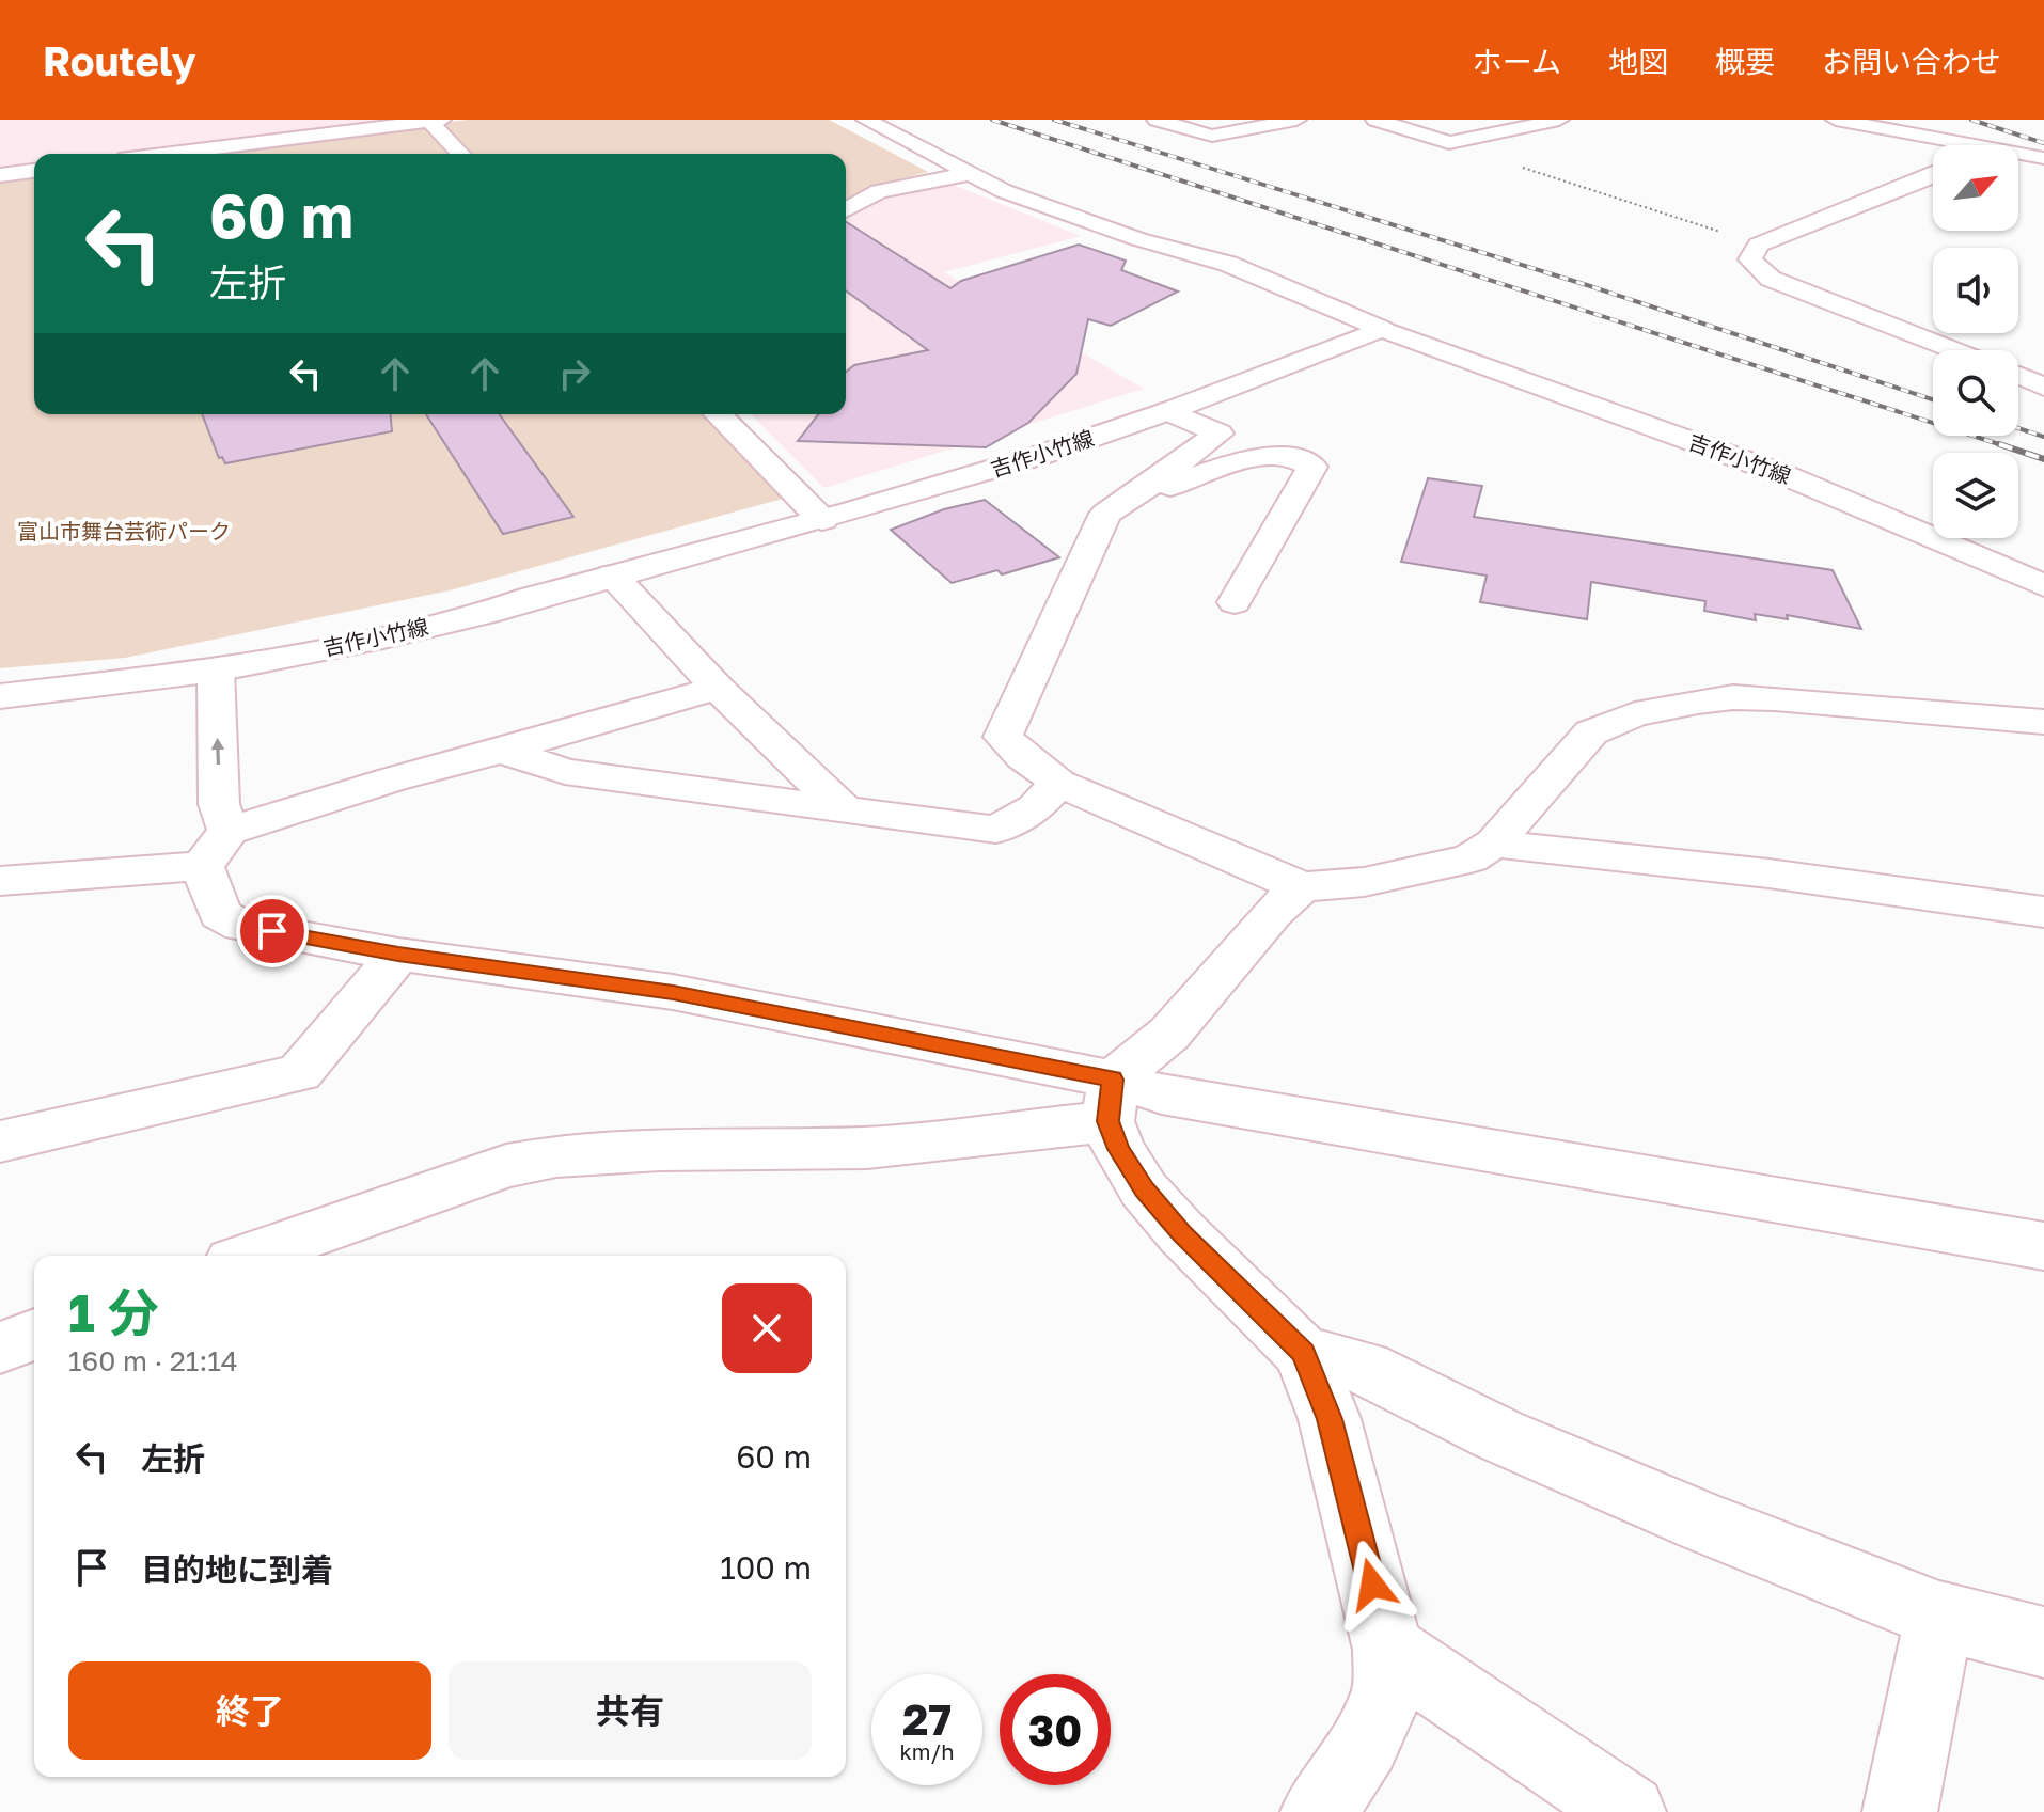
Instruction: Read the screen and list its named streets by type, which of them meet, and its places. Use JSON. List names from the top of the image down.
{
  "streets": {
    "street": ["吉作小竹線"]
  },
  "parks": ["富山市舞台芸術パーク"],
  "north": "top right",
  "page": {
    "header": "Routely",
    "nav": [
      "ホーム",
      "地図",
      "概要",
      "お問い合わせ"
    ],
    "turn": ["60 m", "左折"],
    "heading": ["1 分", "160 m · 21:14"],
    "list": [
      {
        "name": "左折",
        "value": "60 m"
      },
      {
        "name": "目的地に到着",
        "value": "100 m"
      }
    ],
    "buttons": ["終了", "共有"],
    "speed": "27 km/h",
    "limit": "30"
  }
}
